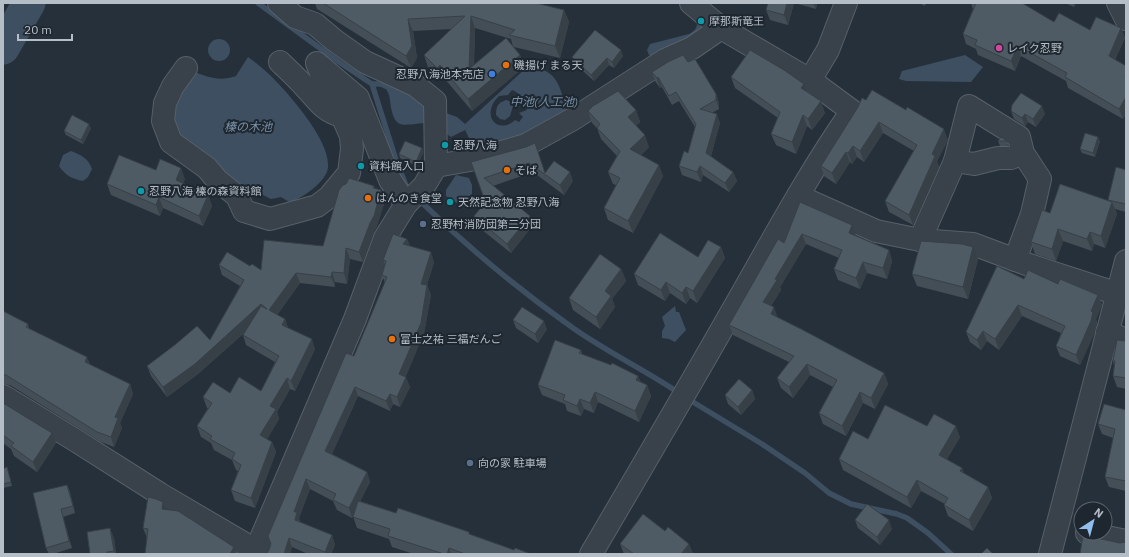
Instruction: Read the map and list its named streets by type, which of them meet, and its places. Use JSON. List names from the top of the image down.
{
  "water": ["中池(人工池)", "榛の木池"],
  "places": [
    "摩那斯竜王",
    "レイク忍野",
    "磯揚げ まる天",
    "忍野八海池本売店",
    "忍野八海",
    "資料館入口",
    "そば",
    "忍野八海 榛の森資料館",
    "はんのき食堂",
    "天然記念物 忍野八海",
    "忍野村消防団第二分団",
    "富士之祐 三福だんご",
    "向の家 駐車場"
  ],
  "scale_bar": "20 m",
  "north": "top right"
}
